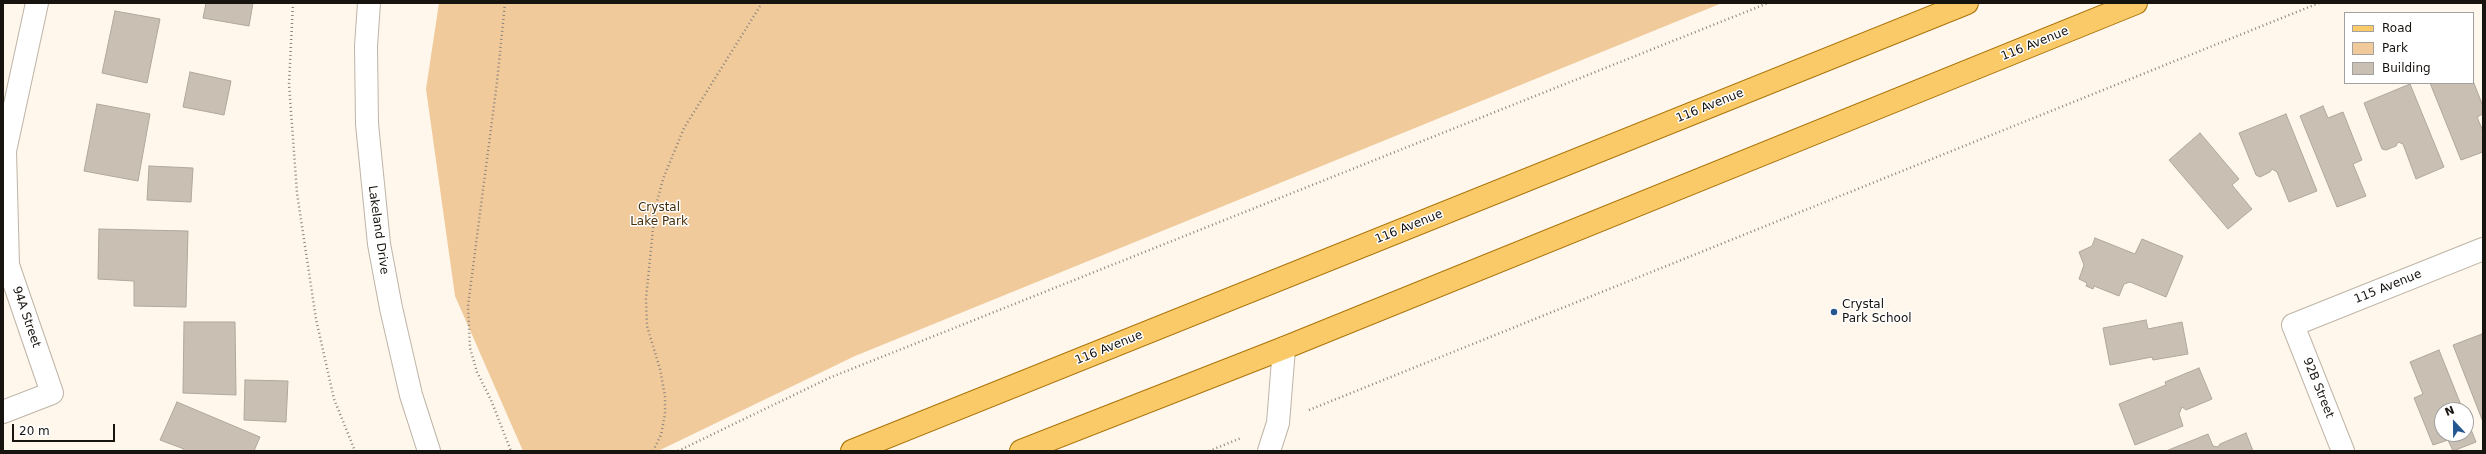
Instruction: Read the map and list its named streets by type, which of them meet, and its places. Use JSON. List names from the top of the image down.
{
  "streets": {
    "main road": ["116 Avenue"],
    "street": [
      "Lakeland Drive",
      "115 Avenue",
      "94A Street",
      "92B Street"
    ]
  },
  "crossings": [
    ["115 Avenue", "92B Street"]
  ],
  "parks": ["Crystal Lake Park"],
  "places": ["Crystal Park School"],
  "legend": ["Road", "Park", "Building"],
  "scale_bar": "20 m",
  "north": "top"
}
